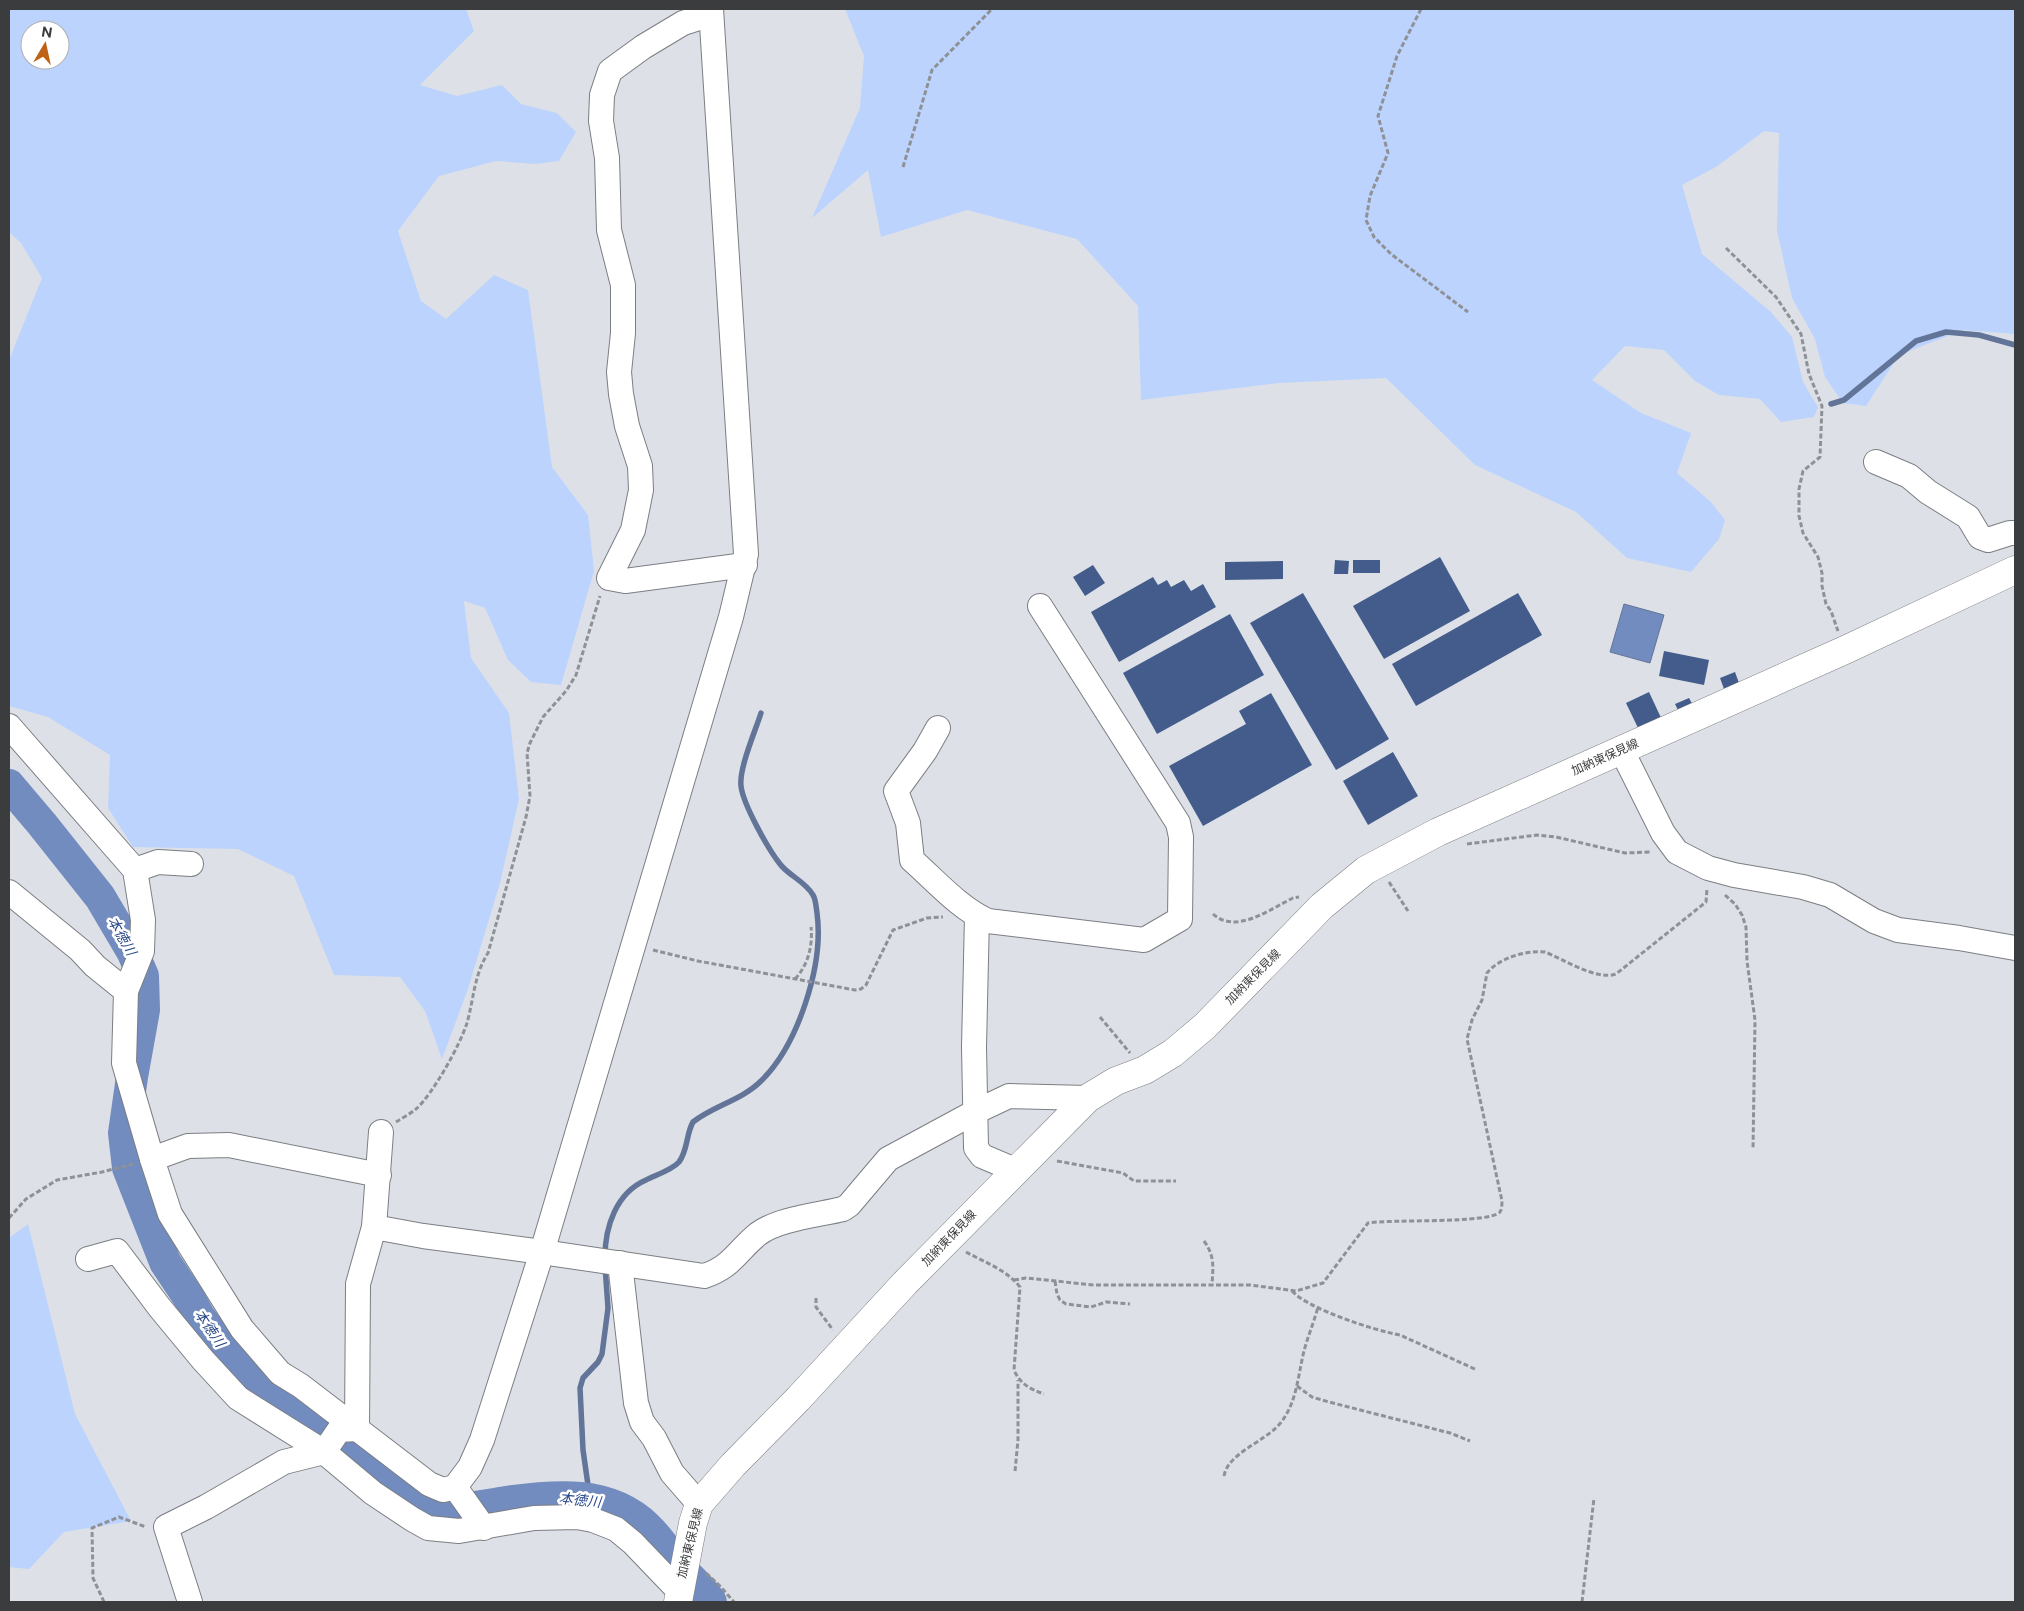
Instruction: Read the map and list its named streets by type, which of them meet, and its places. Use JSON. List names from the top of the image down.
{
  "streets": {
    "main road": ["加納東保見線"]
  },
  "water": ["本徳川"],
  "north": "top"
}
